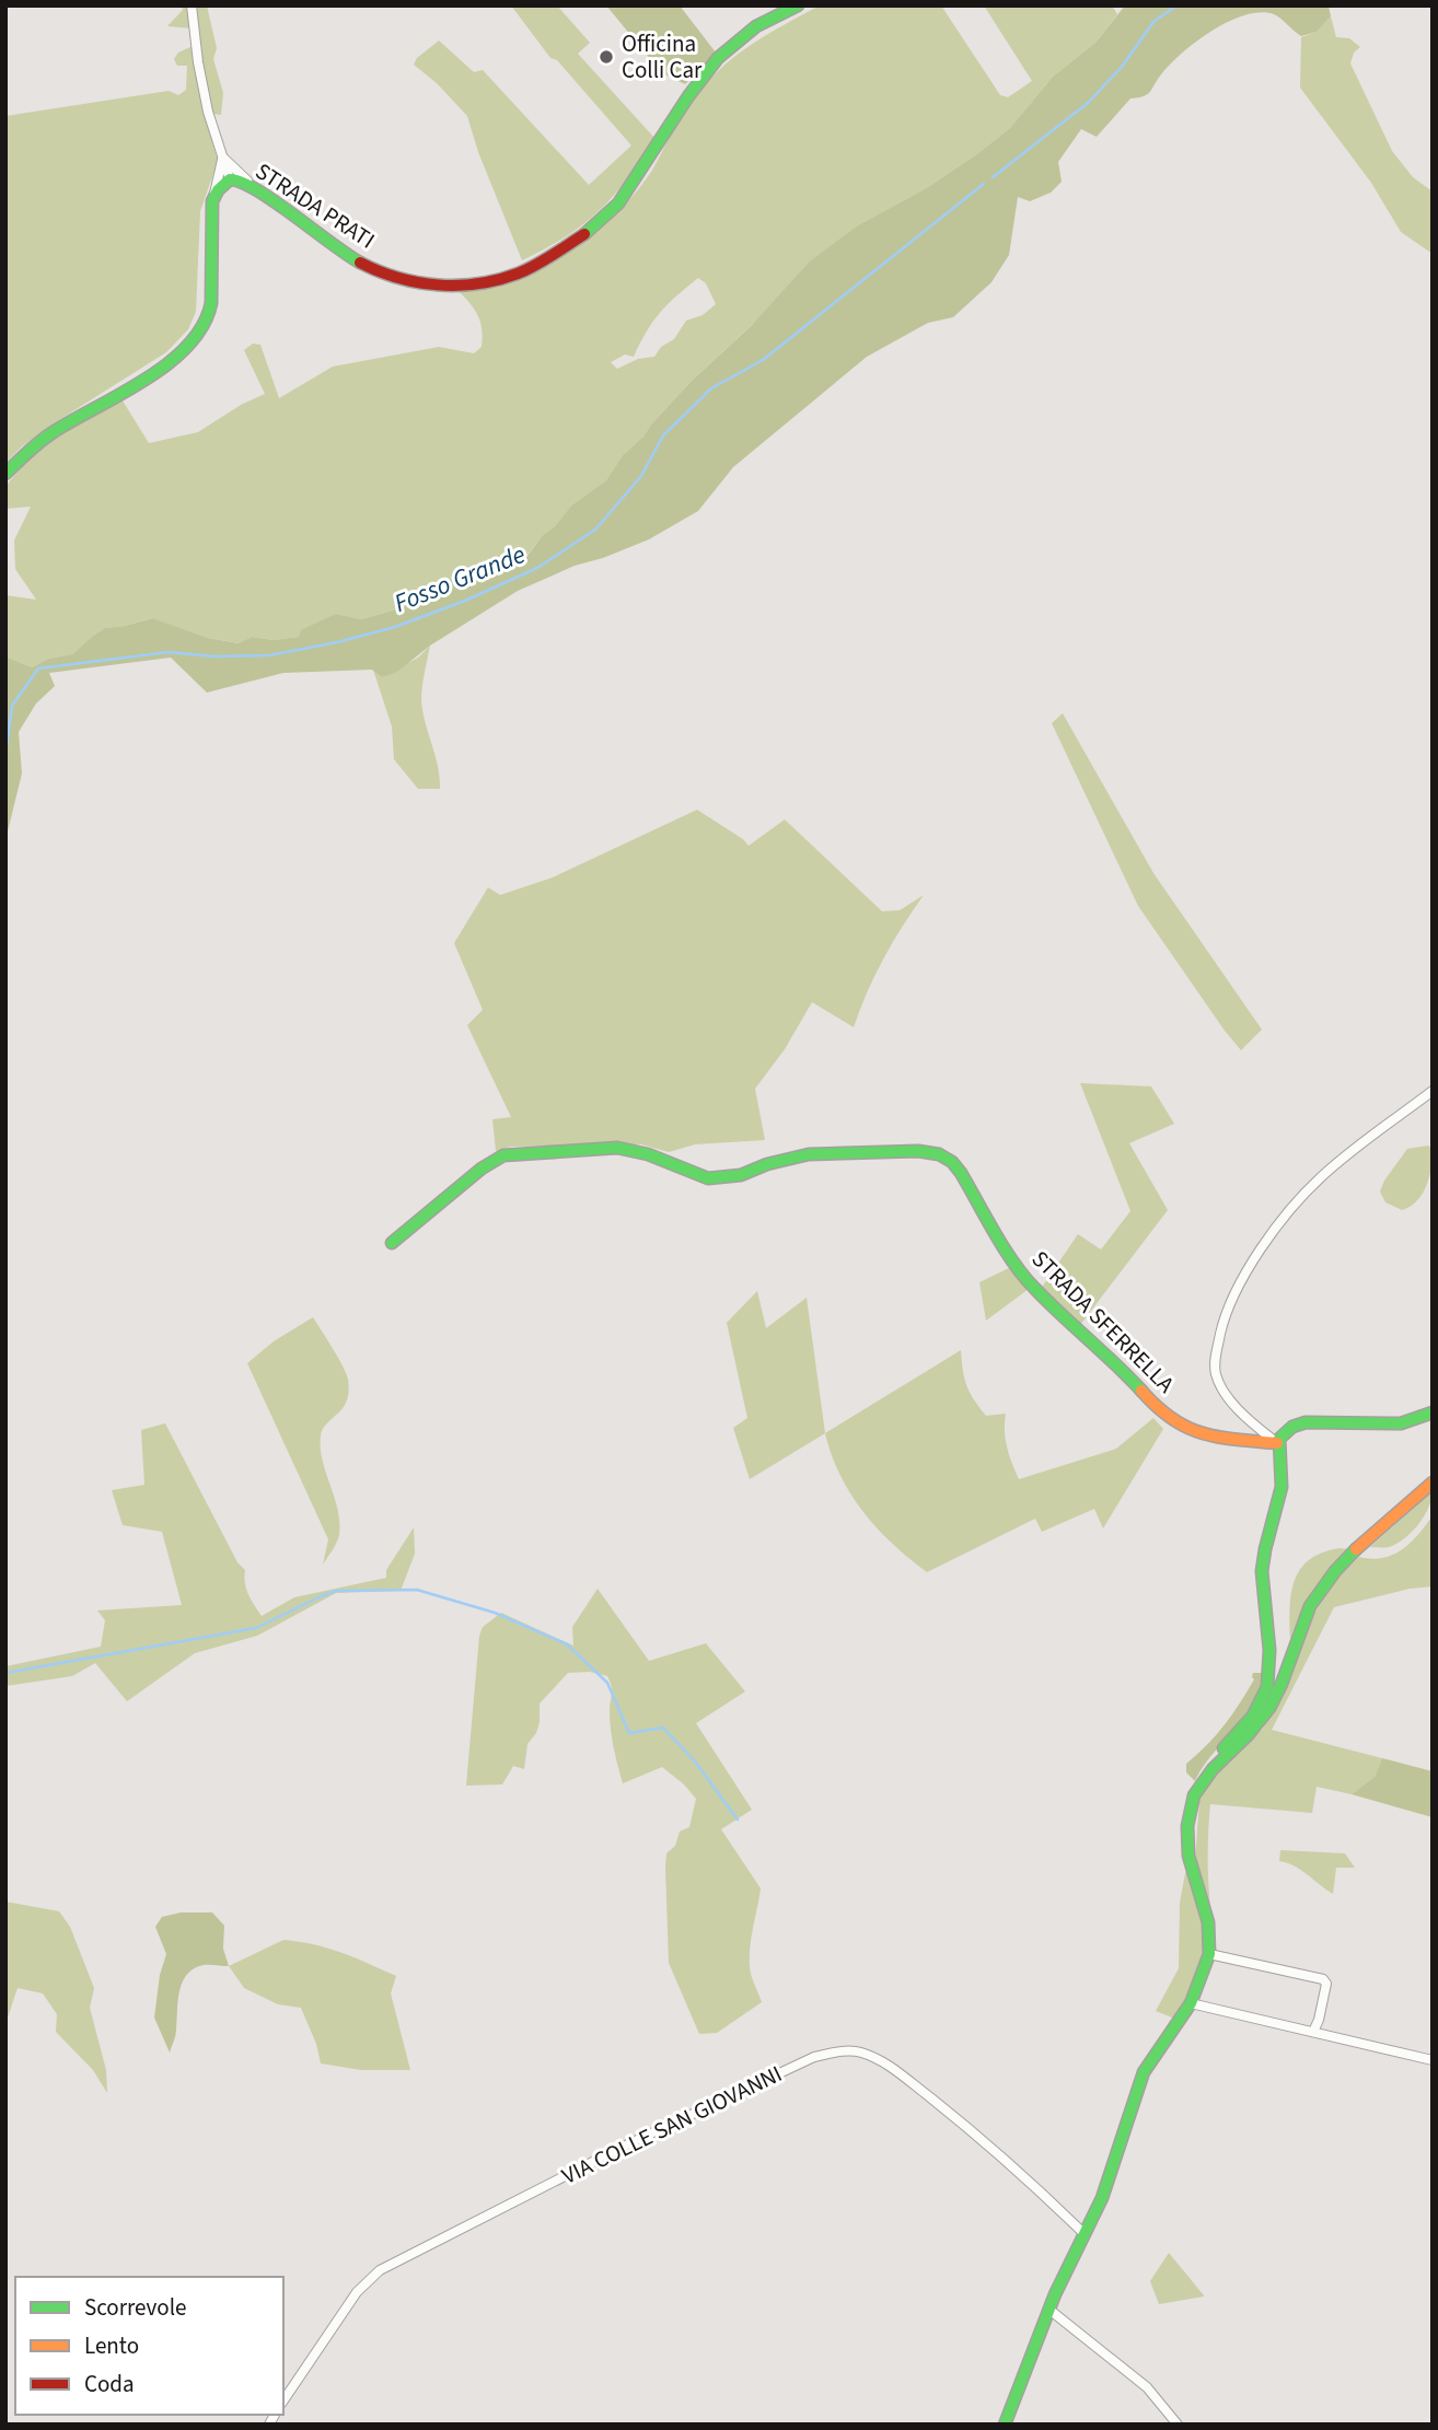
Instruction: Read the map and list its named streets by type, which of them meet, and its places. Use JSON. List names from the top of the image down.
{
  "streets": {
    "street": ["STRADA PRATI", "STRADA SFERRELLA", "VIA COLLE SAN GIOVANNI"]
  },
  "water": ["Fosso Grande"],
  "places": ["Officina Colli Car"],
  "legend": ["Scorrevole", "Lento", "Coda"]
}
